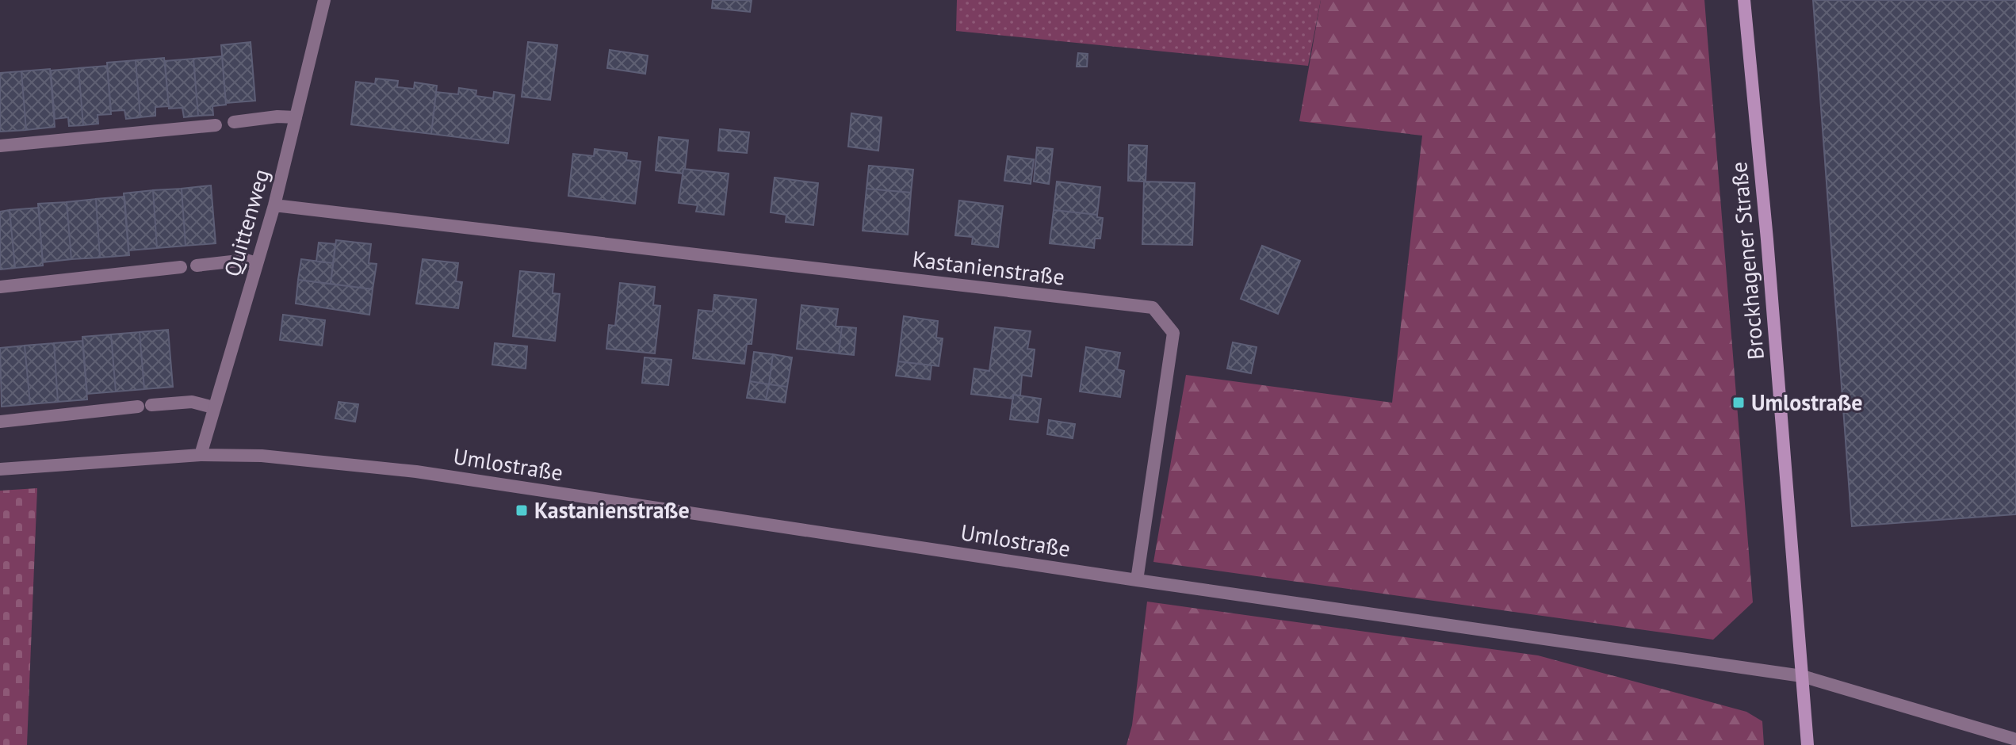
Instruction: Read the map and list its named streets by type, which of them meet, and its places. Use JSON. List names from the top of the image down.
{
  "streets": {
    "main road": ["Brockhagener Straße"],
    "street": ["Quittenweg", "Kastanienstraße", "Umlostraße"]
  },
  "crossings": [
    ["Quittenweg", "Kastanienstraße"],
    ["Quittenweg", "Umlostraße"],
    ["Brockhagener Straße", "Umlostraße"],
    ["Kastanienstraße", "Umlostraße"]
  ],
  "places": {
    "transit": ["Umlostraße", "Kastanienstraße"]
  }
}
